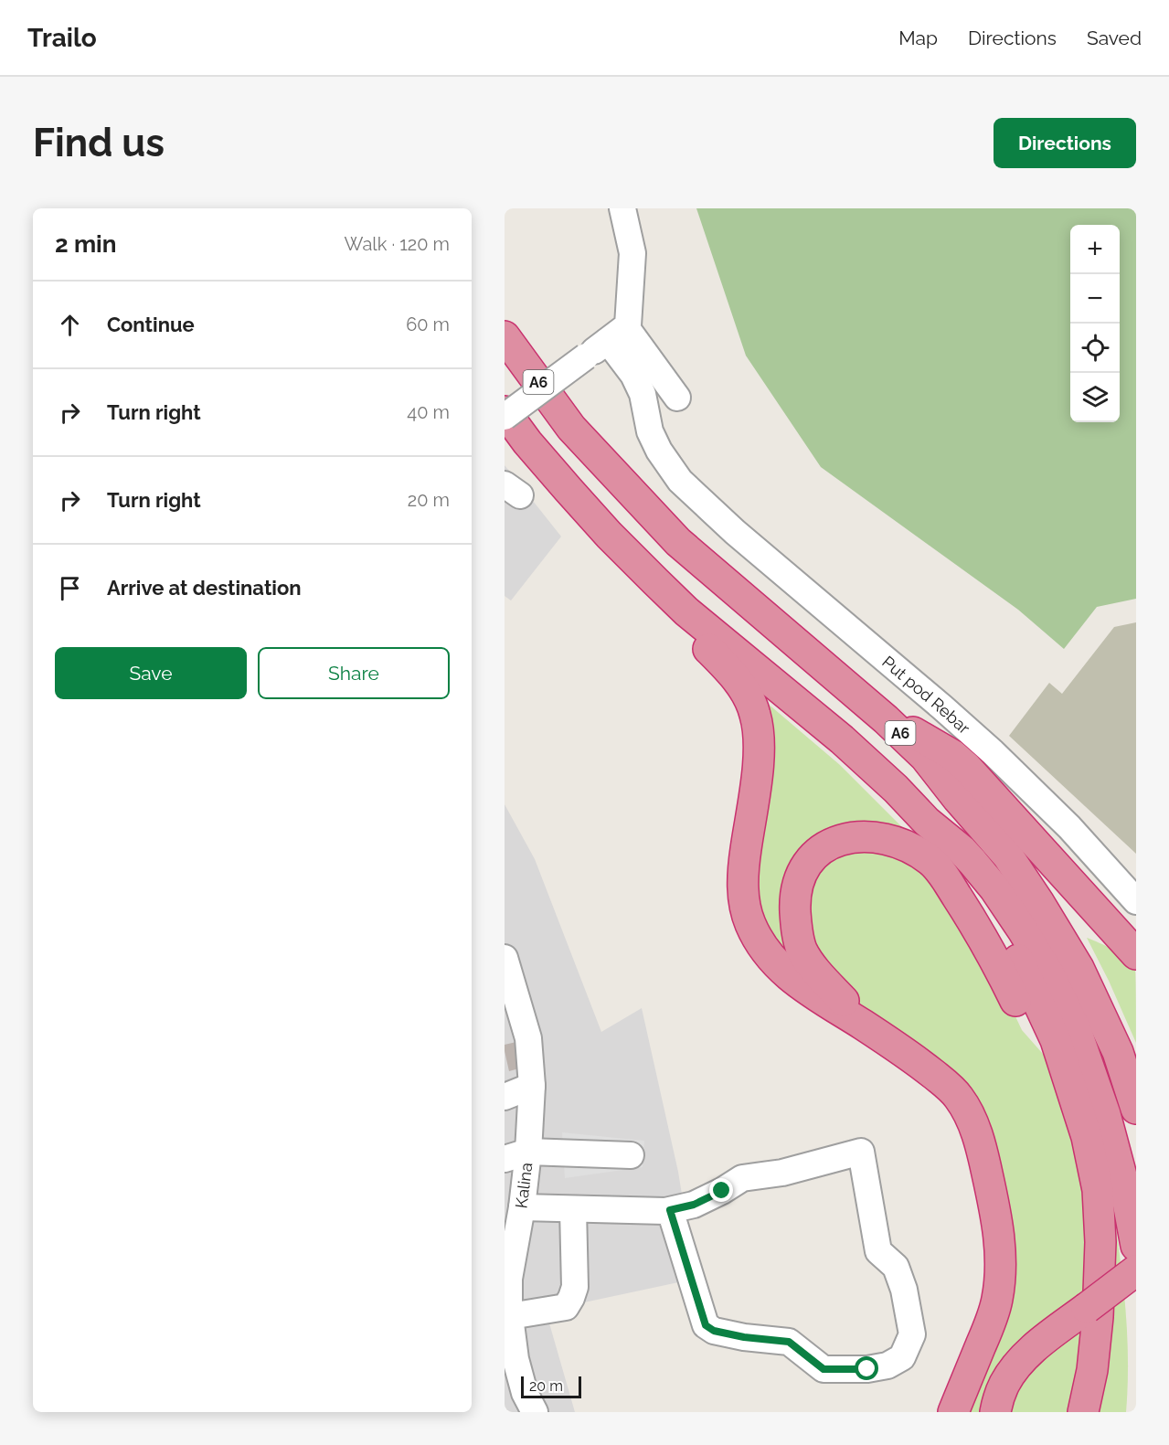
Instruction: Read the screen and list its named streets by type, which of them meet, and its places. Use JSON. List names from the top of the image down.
{
  "streets": {
    "highway": ["A6"],
    "street": ["Put pod Rebar", "Kalina"]
  },
  "scale_bar": "20 m",
  "page": {
    "header": "Trailo",
    "nav": ["Map", "Directions", "Saved"],
    "buttons": [
      "Directions",
      ["Save", "Share"]
    ],
    "title": "Find us",
    "heading": ["2 min", "Walk · 120 m"],
    "map_buttons": ["+", "−"],
    "list": [
      ["Continue", "60 m"],
      ["Turn right", "40 m"],
      ["Turn right", "20 m"],
      "Arrive at destination"
    ],
    "scale": "20 m"
  }
}
